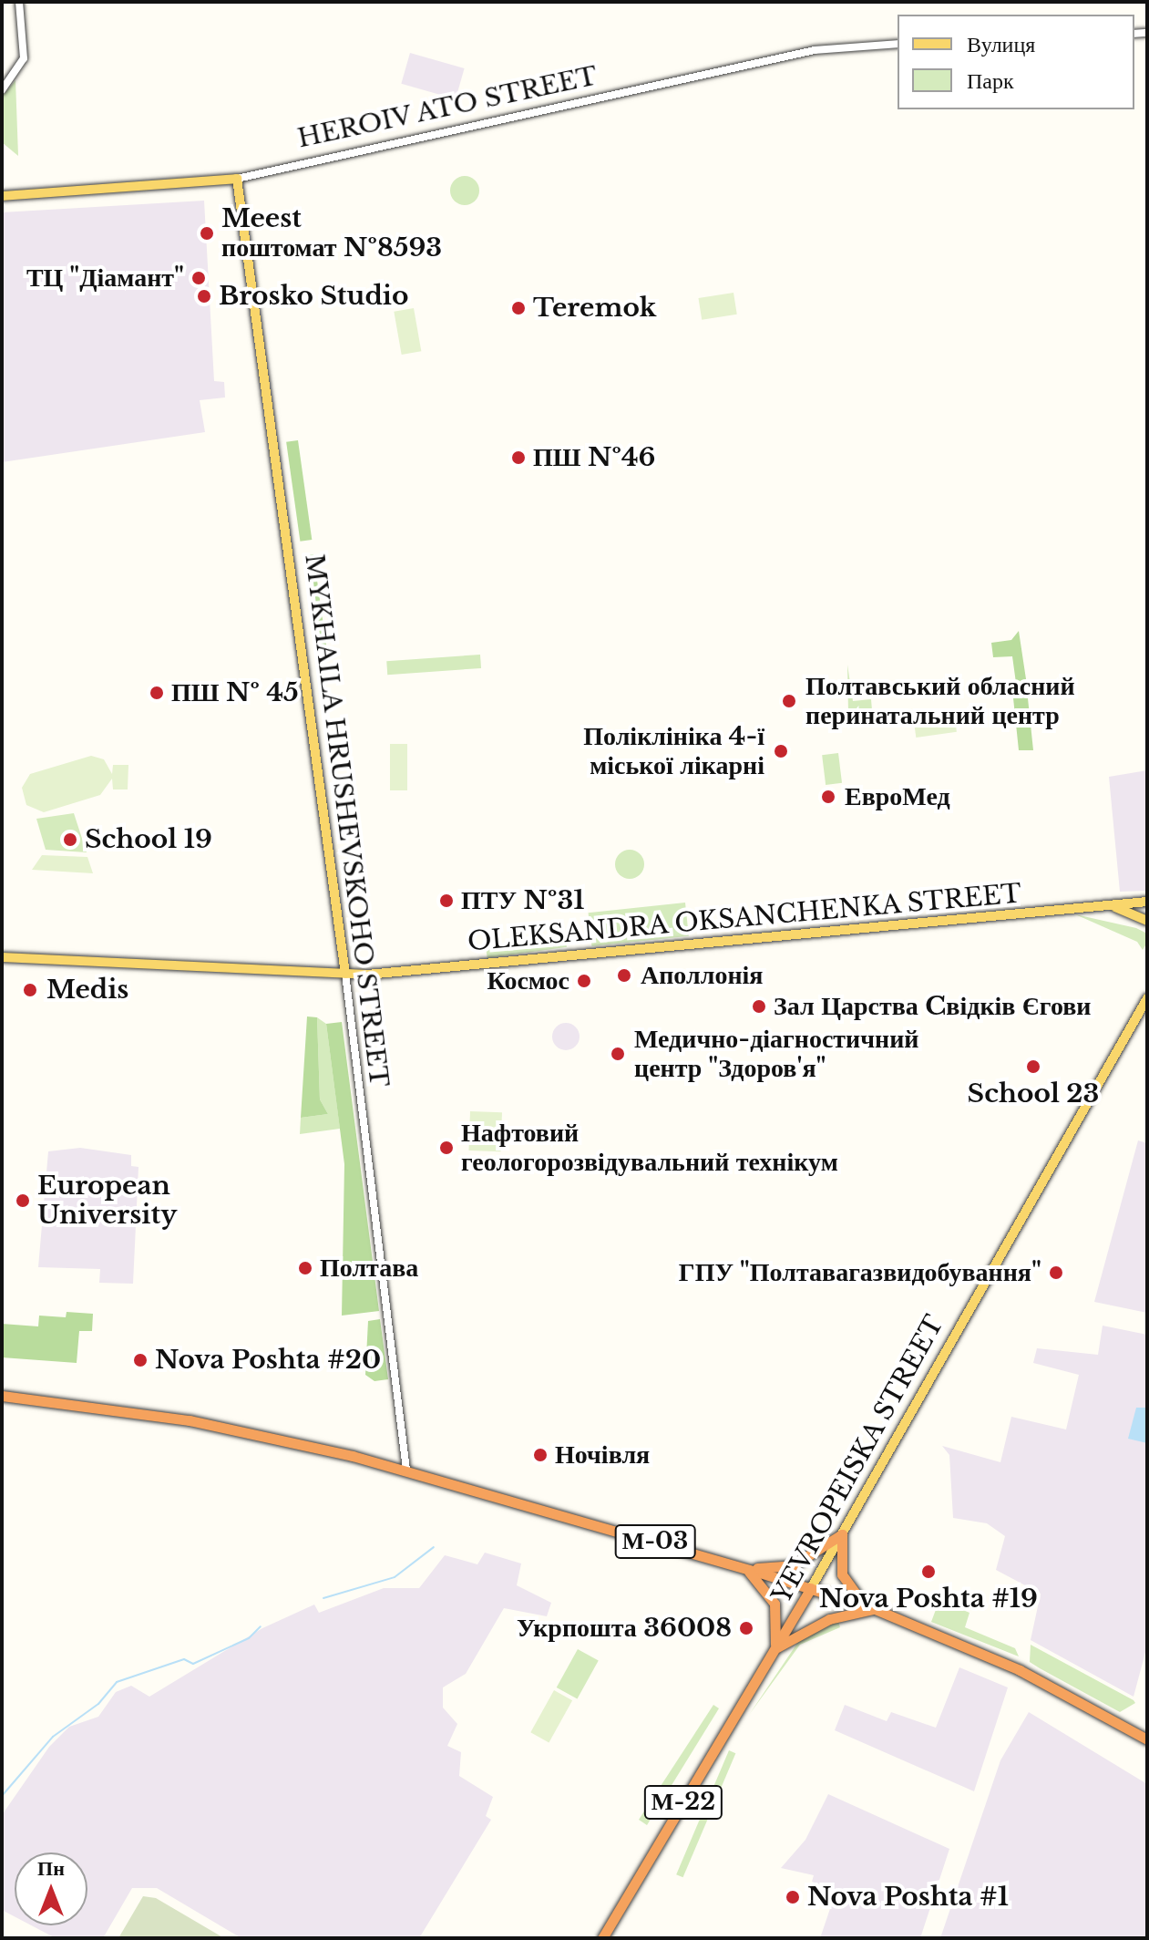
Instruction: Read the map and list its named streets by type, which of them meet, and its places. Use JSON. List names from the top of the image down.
{
  "streets": {
    "highway": ["YEVROPEISKA STREET", "М-03", "М-22"],
    "main road": ["HEROIV ATO STREET", "MYKHAILA HRUSHEVSKOHO STREET", "OLEKSANDRA OKSANCHENKA STREET"]
  },
  "crossings": [
    ["HEROIV ATO STREET", "MYKHAILA HRUSHEVSKOHO STREET"],
    ["MYKHAILA HRUSHEVSKOHO STREET", "OLEKSANDRA OKSANCHENKA STREET"],
    ["MYKHAILA HRUSHEVSKOHO STREET", "М-03"],
    ["YEVROPEISKA STREET", "М-03"]
  ],
  "places": [
    "Meest поштомат №8593",
    "ТЦ \"Діамант\"",
    "Brosko Studio",
    "Teremok",
    "ПШ №46",
    "ПШ № 45",
    "Полтавський обласний перинатальний центр",
    "Поліклініка 4-ї міської лікарні",
    "ЕвроМед",
    "School 19",
    "ПТУ №31",
    "Аполлонія",
    "Космос",
    "Medis",
    "Зал Царства Cвідків Єгови",
    "Медично-діагностичний центр \"Здоров'я\"",
    "School 23",
    "Нафтовий геологорозвідувальний технікум",
    "European University",
    "Полтава",
    "ГПУ \"Полтавагазвидобування\"",
    "Nova Poshta #20",
    "Ночівля",
    "Nova Poshta #19",
    "Укрпошта 36008",
    "Nova Poshta #1"
  ],
  "legend": ["Вулиця", "Парк"],
  "north": "top"
}
